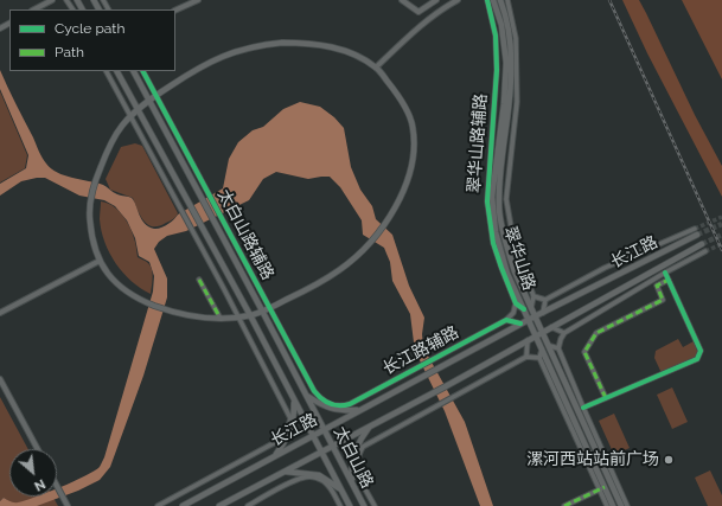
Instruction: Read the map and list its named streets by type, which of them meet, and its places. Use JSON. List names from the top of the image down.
{
  "streets": {
    "main road": ["长江路", "翠华山路", "太白山路"],
    "street": ["翠华山路辅路", "太白山路辅路", "长江路辅路"]
  },
  "crossings": [
    ["翠华山路辅路", "翠华山路"],
    ["太白山路辅路", "长江路辅路"],
    ["长江路", "翠华山路"],
    ["长江路", "太白山路"]
  ],
  "places": ["漯河西站站前广场"],
  "legend": ["Cycle path", "Path"],
  "north": "bottom right"
}
